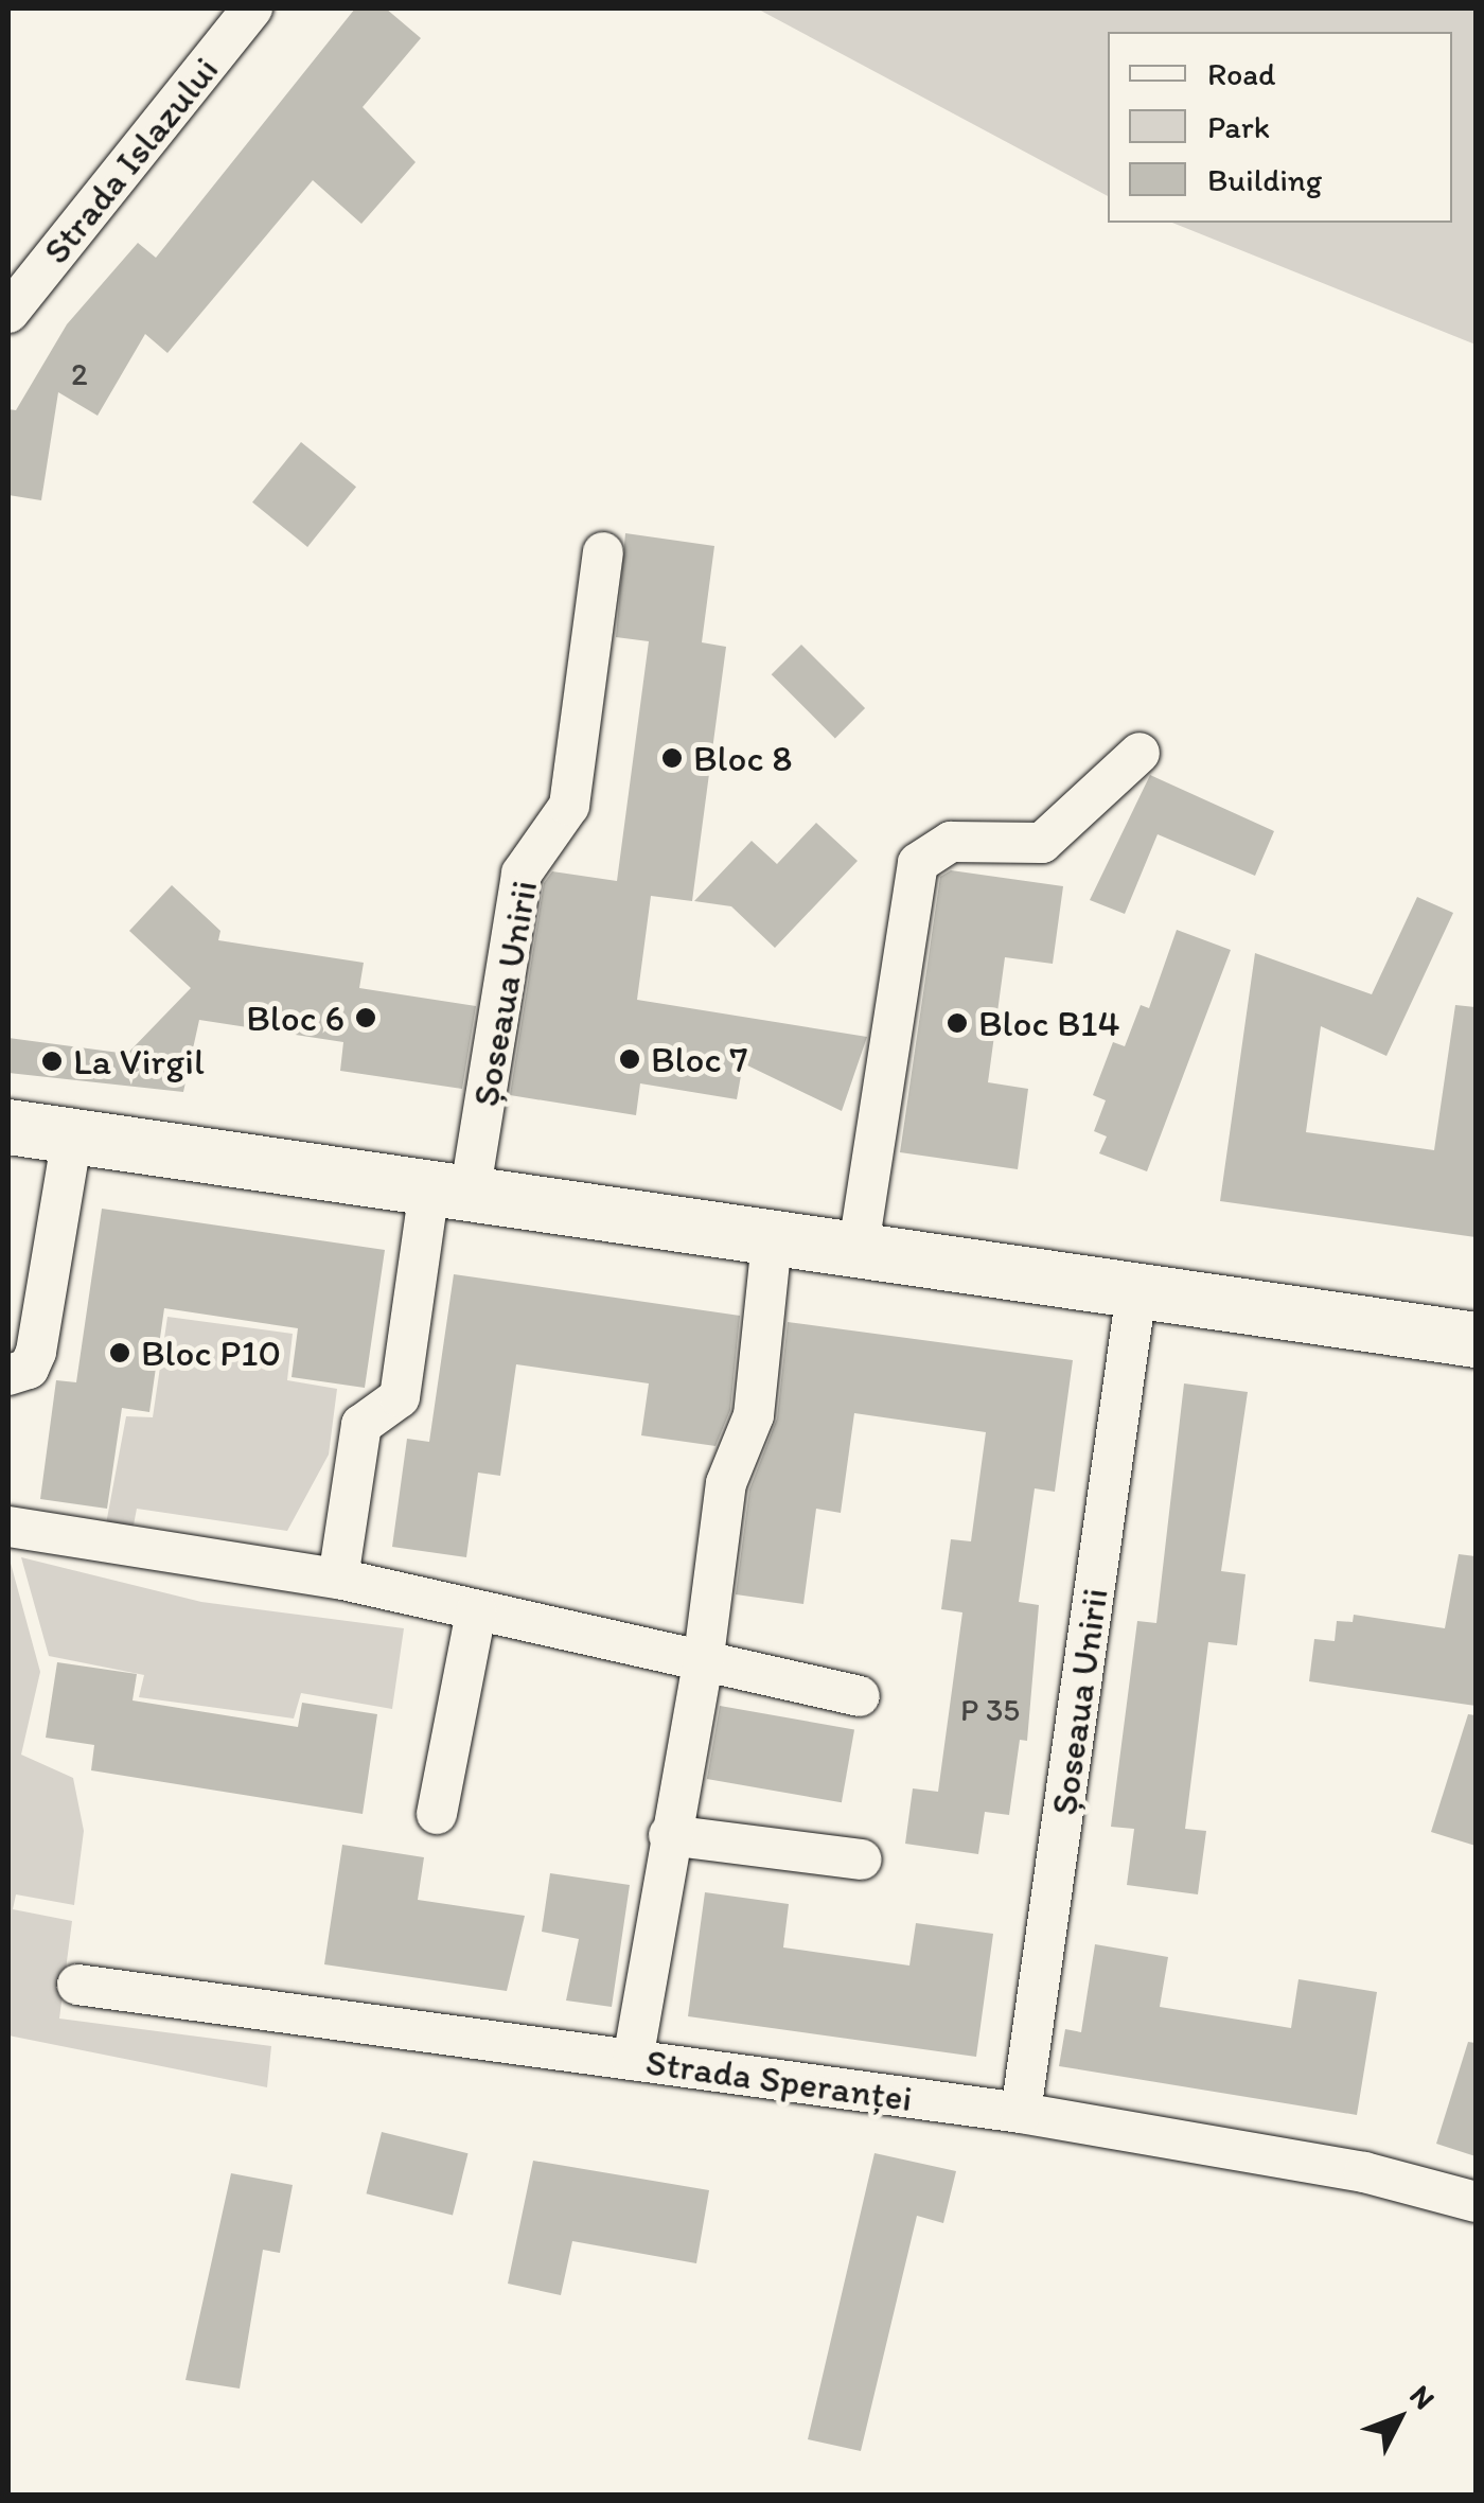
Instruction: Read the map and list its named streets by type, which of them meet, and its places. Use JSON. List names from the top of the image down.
{
  "streets": {
    "street": ["Strada Islazului", "Șoseaua Unirii", "Strada Speranței"]
  },
  "crossings": [
    ["Șoseaua Unirii", "Strada Speranței"]
  ],
  "places": [
    "Bloc 8",
    "Bloc 6",
    "Bloc B14",
    "Bloc 7",
    "La Virgil",
    "Bloc P10"
  ],
  "house_numbers": ["2", "P 35"],
  "legend": ["Road", "Park", "Building"],
  "north": "top right"
}
